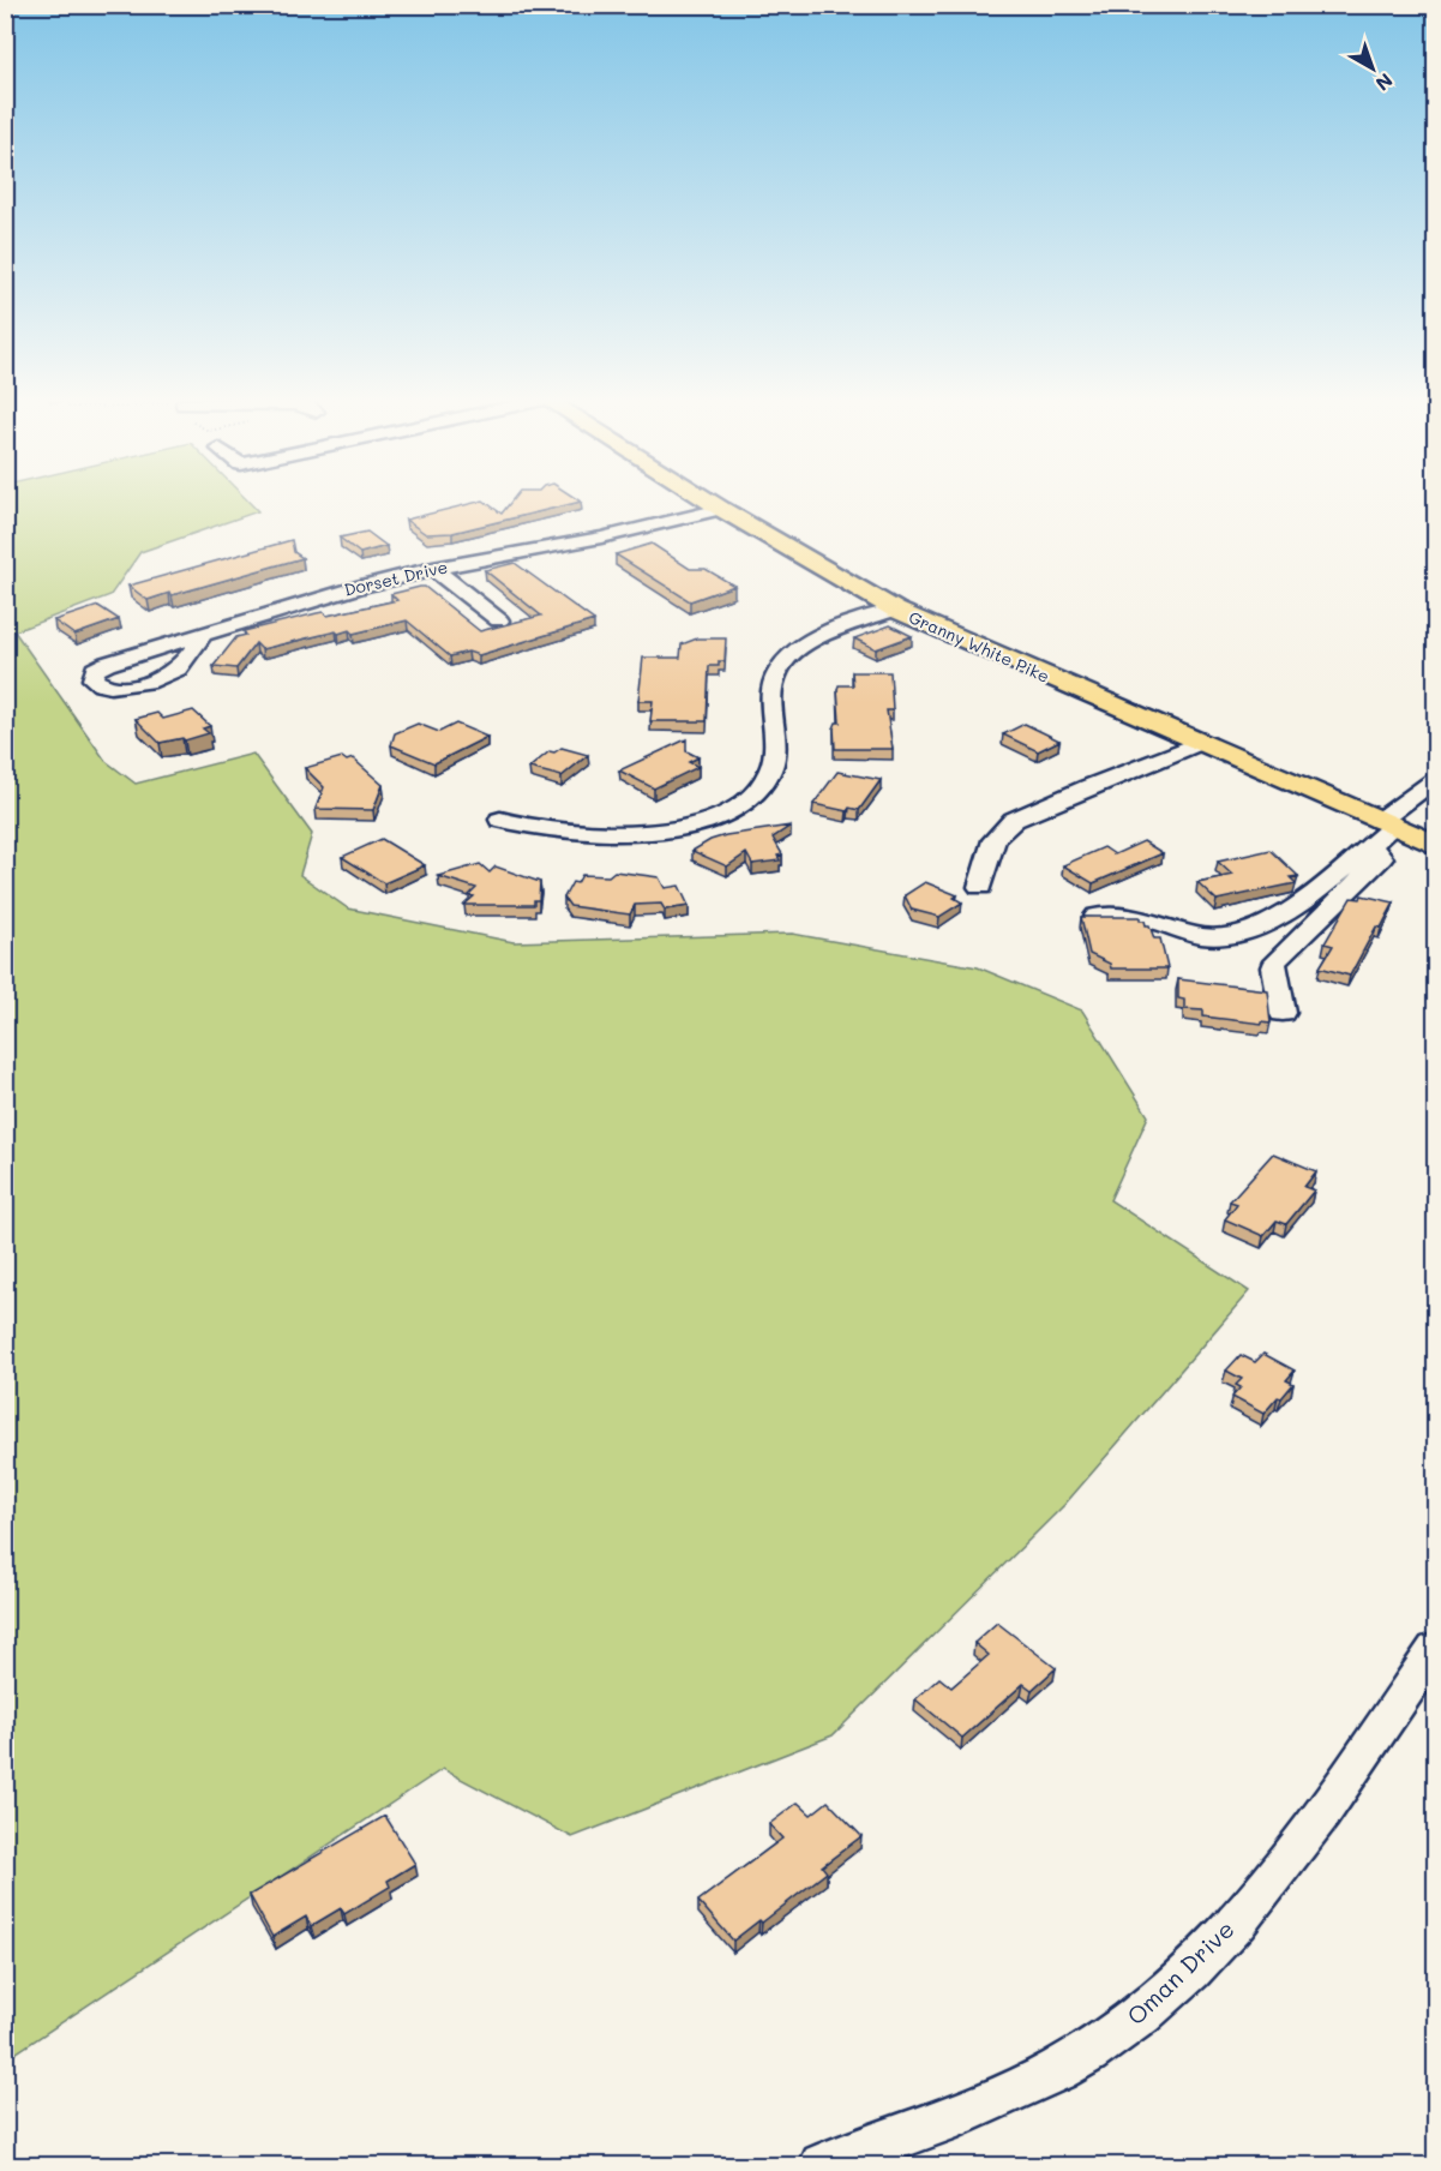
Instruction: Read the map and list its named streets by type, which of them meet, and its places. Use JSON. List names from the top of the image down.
{
  "streets": {
    "main road": ["Granny White Pike"],
    "street": ["Dorset Drive", "Oman Drive"]
  },
  "crossings": [
    ["Dorset Drive", "Granny White Pike"]
  ],
  "north": "bottom right"
}
